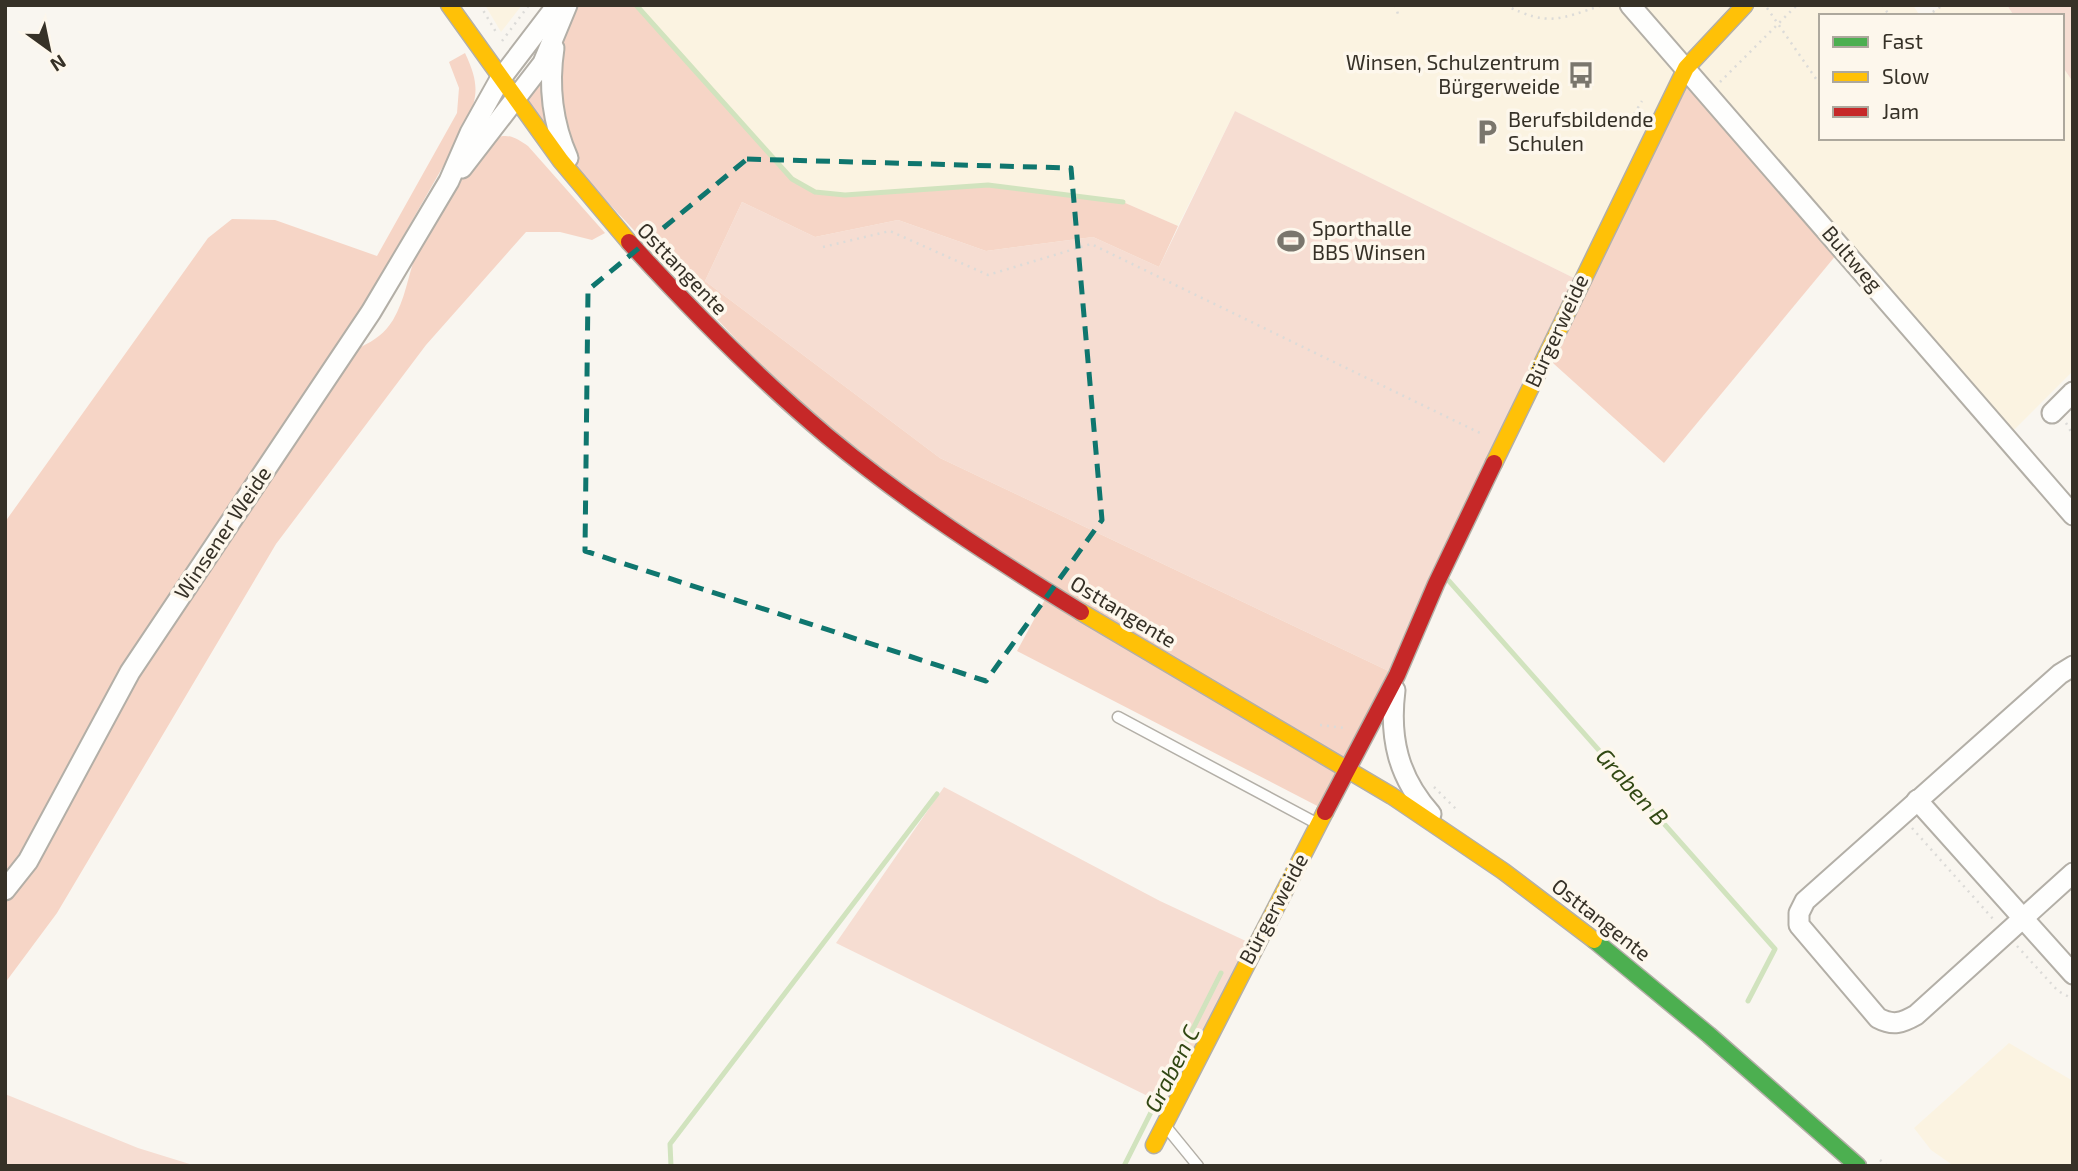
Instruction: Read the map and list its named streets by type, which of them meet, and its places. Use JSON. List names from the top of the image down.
{
  "streets": {
    "main road": ["Osttangente", "Bürgerweide"],
    "street": ["Bultweg", "Winsener Weide"]
  },
  "crossings": [
    ["Bultweg", "Bürgerweide"],
    ["Osttangente", "Bürgerweide"],
    ["Osttangente", "Winsener Weide"]
  ],
  "water": ["Graben B", "Graben C"],
  "places": {
    "bus stop": ["Winsen, Schulzentrum Bürgerweide"],
    "parking": ["Berufsbildende Schulen"],
    "sports": ["Sporthalle BBS Winsen"]
  },
  "legend": ["Fast", "Slow", "Jam"],
  "north": "bottom right"
}
